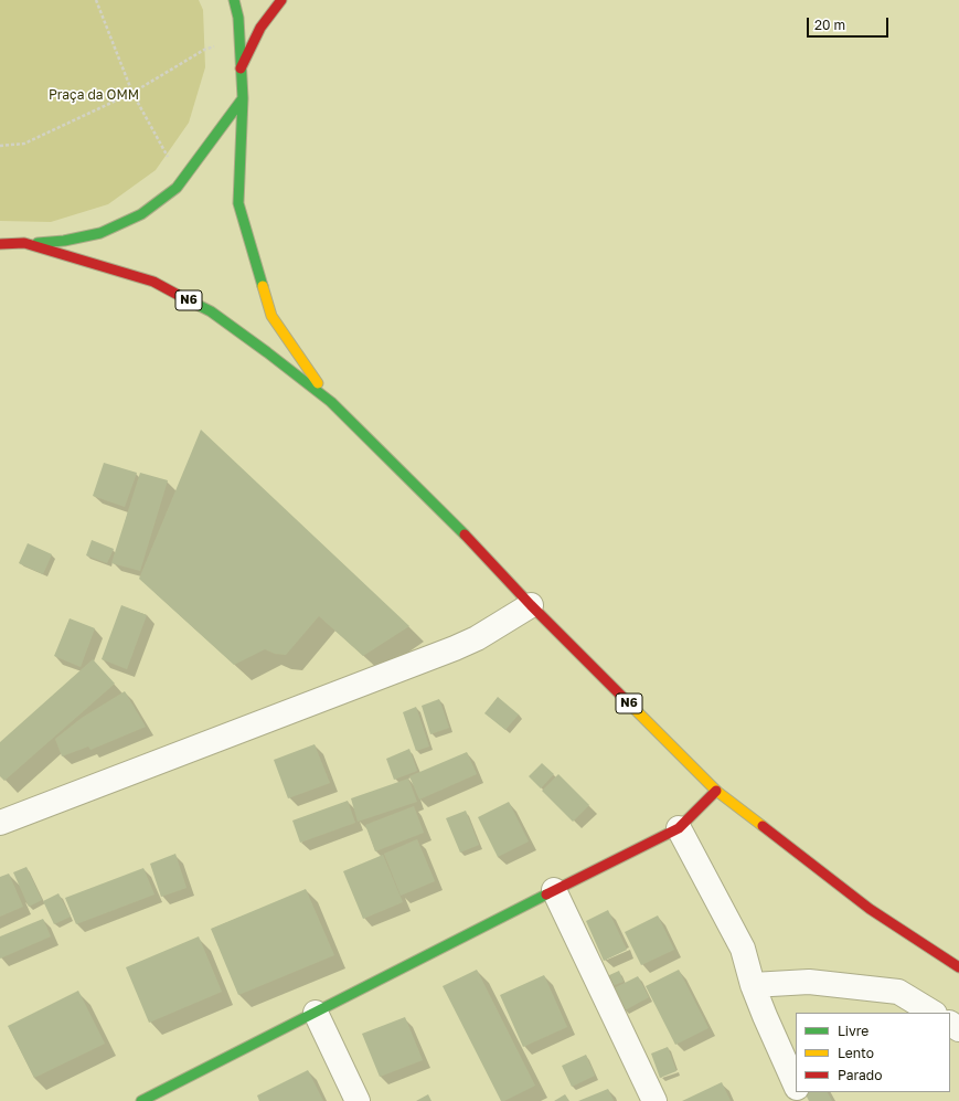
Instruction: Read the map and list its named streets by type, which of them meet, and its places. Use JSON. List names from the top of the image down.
{
  "streets": {
    "main road": ["N6"]
  },
  "parks": ["Praça da OMM"],
  "legend": ["Livre", "Lento", "Parado"],
  "scale_bar": "20 m"
}
